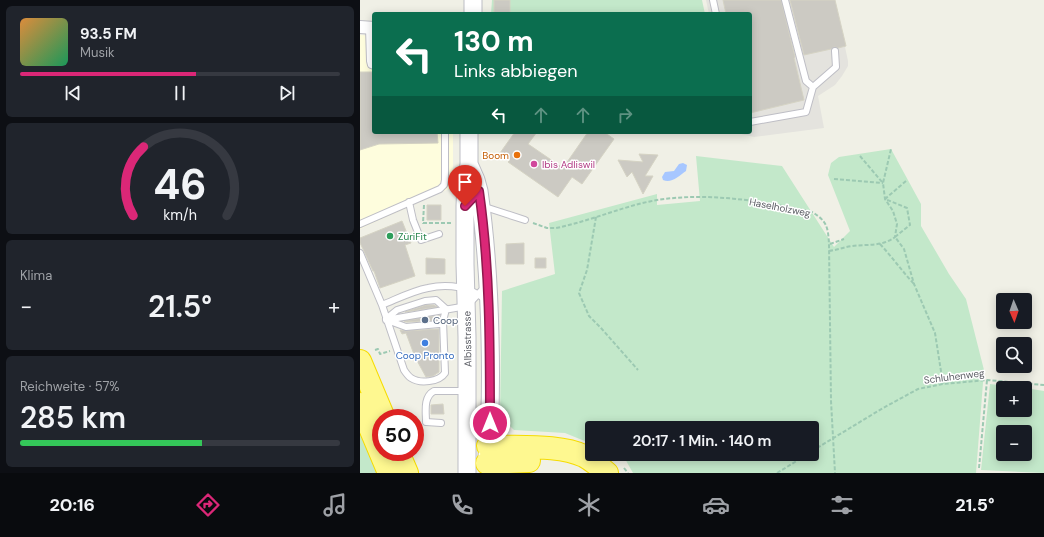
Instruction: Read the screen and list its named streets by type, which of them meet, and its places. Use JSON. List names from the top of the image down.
{
  "streets": {
    "main road": ["Albisstrasse"],
    "path": ["Haselholzweg", "Schluhenweg"]
  },
  "crossings": [
    ["Haselholzweg", "Schluhenweg"]
  ],
  "places": [
    "Boom",
    "Ibis Adliswil",
    "ZüriFit",
    "Coop",
    "Coop Pronto"
  ],
  "north": "bottom",
  "page": {
    "turn": ["130 m", "Links abbiegen"],
    "song": ["93.5 FM", "Musik"],
    "tile": [
      "Klima",
      ["Reichweite · 57%", "285 km"]
    ],
    "heat": ["−", "21.5°", "+"],
    "map_buttons": ["+", "−"],
    "limit": "50",
    "trip": "20:17 · 1 Min. · 140 m",
    "tabs": ["20:16", "21.5°"],
    "gauge": ["46", "km/h"]
  }
}
